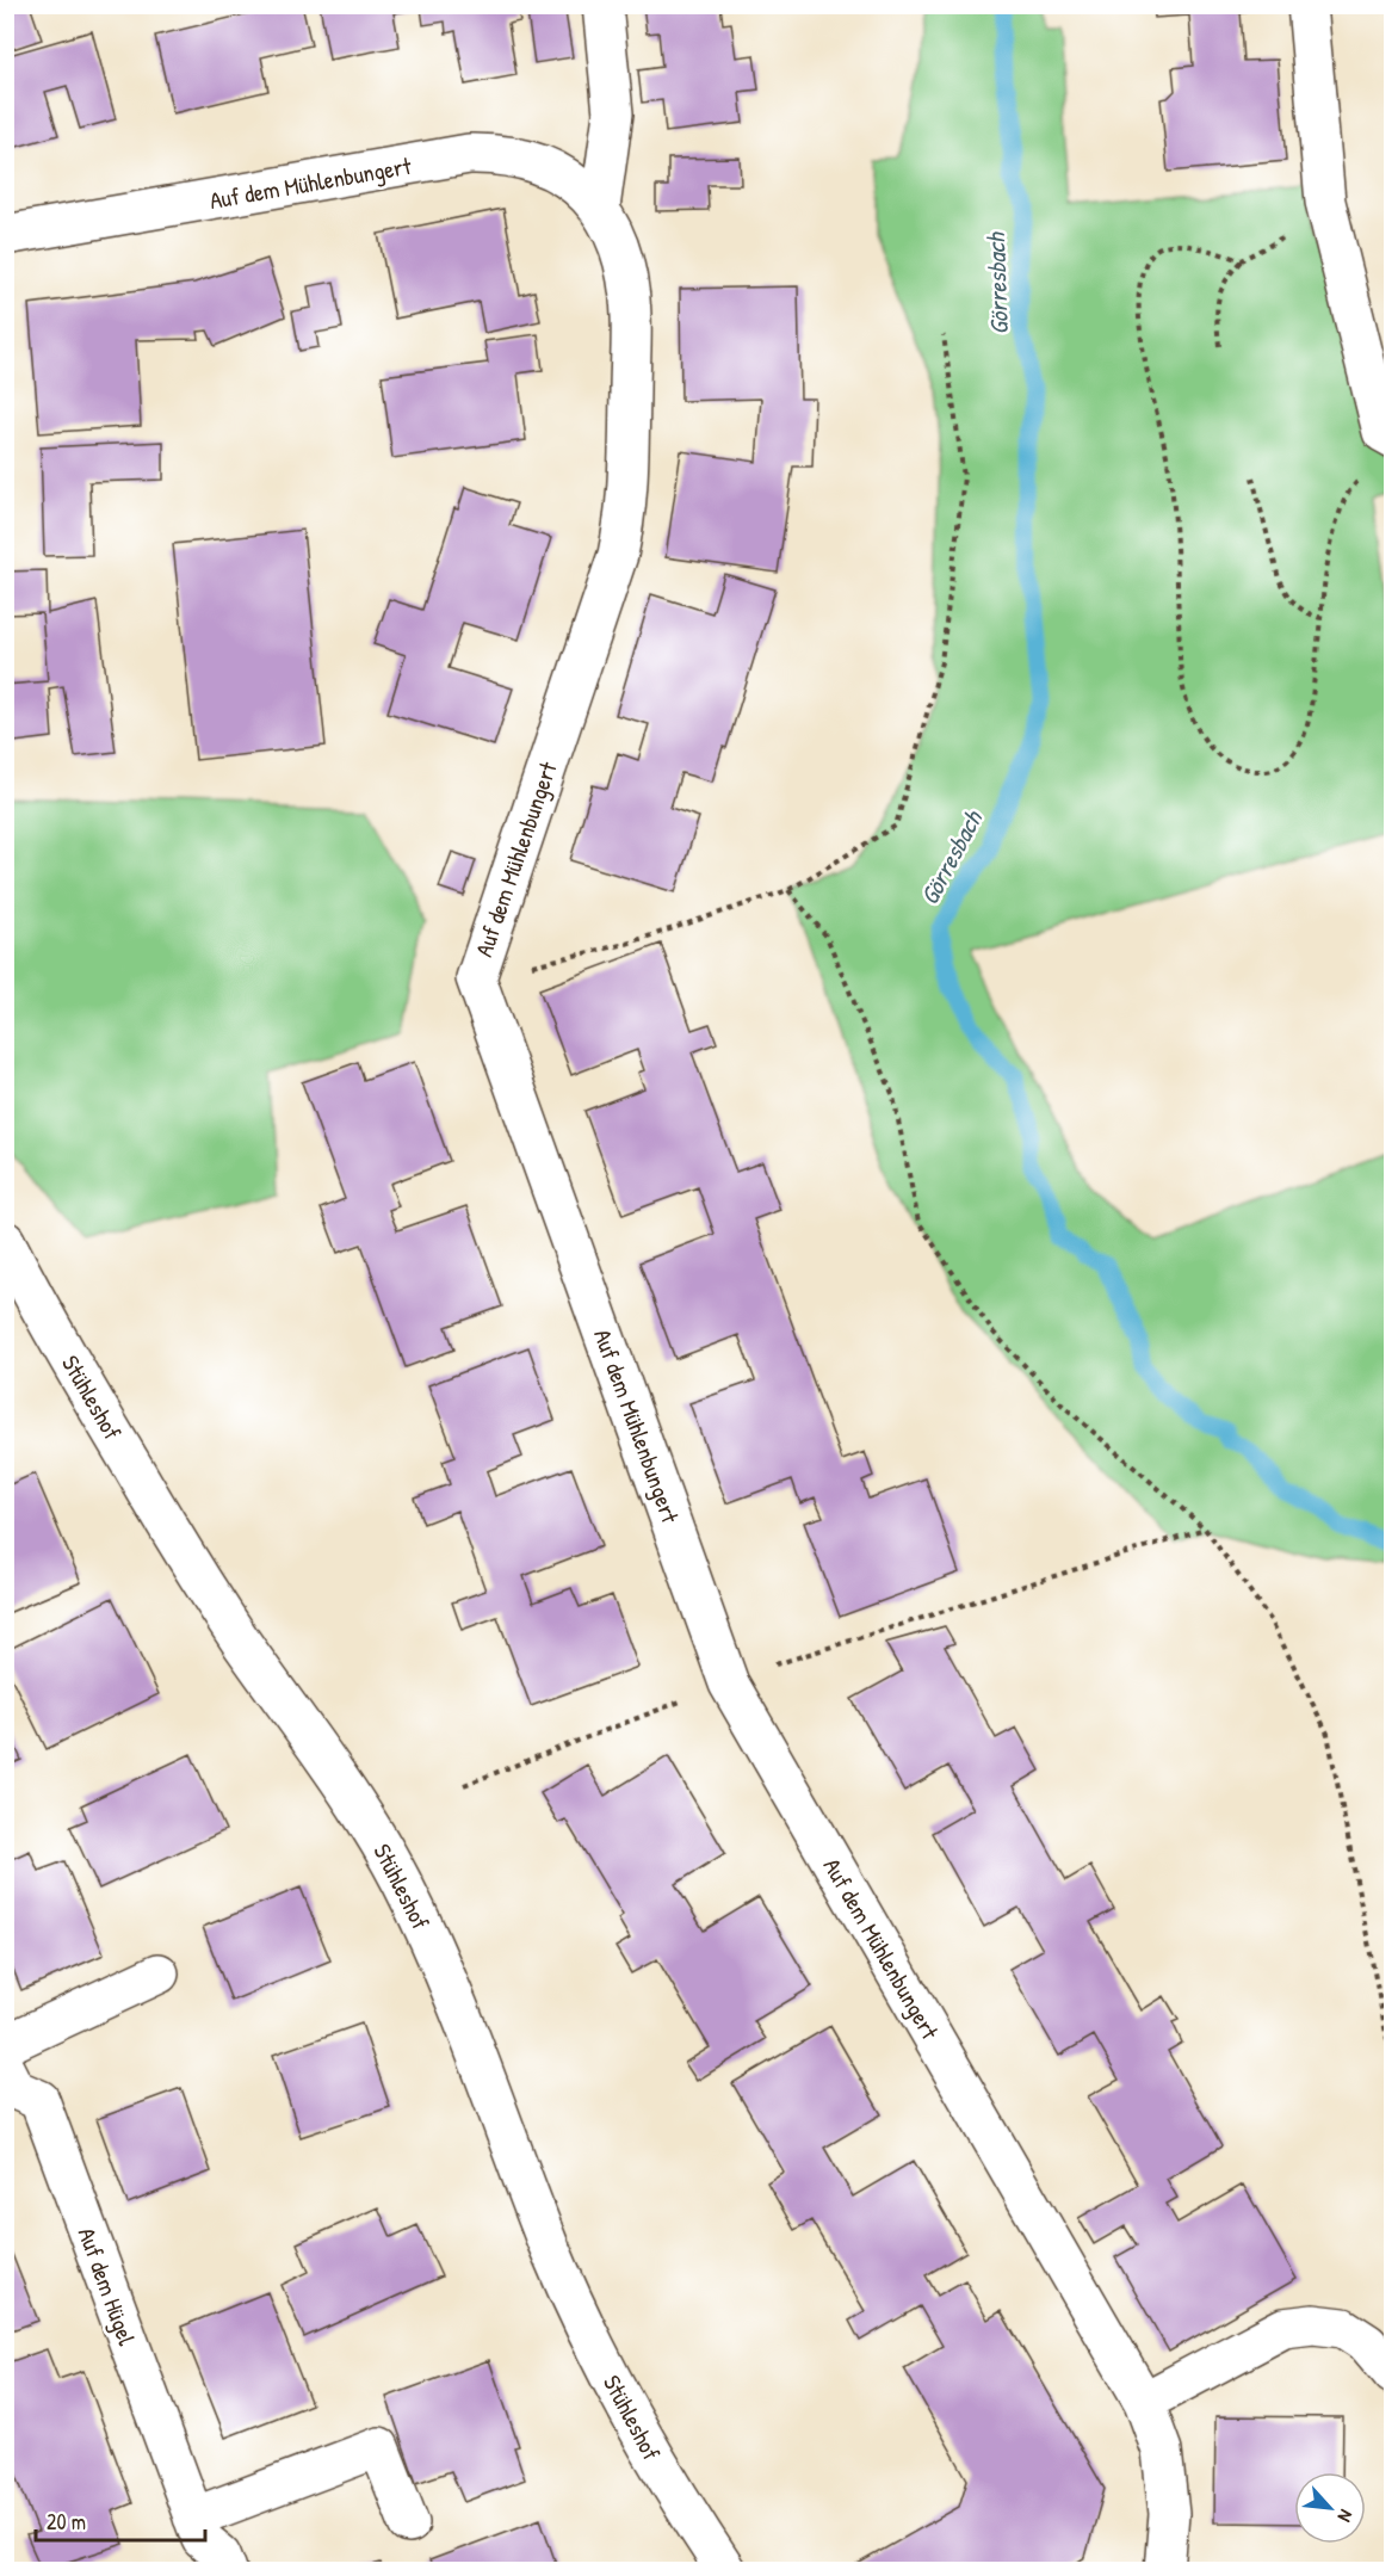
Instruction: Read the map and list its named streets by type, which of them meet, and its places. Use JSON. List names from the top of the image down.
{
  "streets": {
    "street": ["Auf dem Mühlenbungert", "Stühleshof", "Auf dem Hügel"]
  },
  "water": ["Görresbach"],
  "scale_bar": "20 m",
  "north": "bottom right"
}
